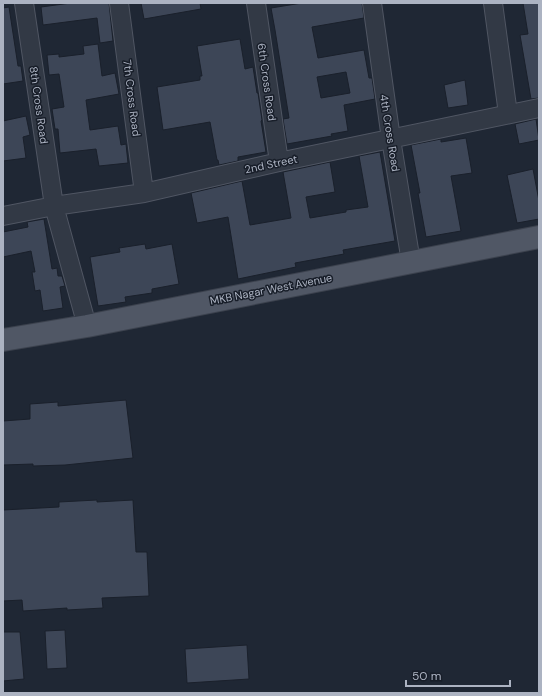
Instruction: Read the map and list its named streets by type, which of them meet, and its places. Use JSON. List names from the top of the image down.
{
  "streets": {
    "main road": ["MKB Nagar West Avenue"],
    "street": [
      "6th Cross Road",
      "7th Cross Road",
      "8th Cross Road",
      "4th Cross Road",
      "2nd Street"
    ]
  },
  "crossings": [
    ["6th Cross Road", "2nd Street"],
    ["7th Cross Road", "2nd Street"],
    ["8th Cross Road", "2nd Street"],
    ["8th Cross Road", "MKB Nagar West Avenue"],
    ["4th Cross Road", "2nd Street"],
    ["4th Cross Road", "MKB Nagar West Avenue"]
  ],
  "scale_bar": "50 m"
}
